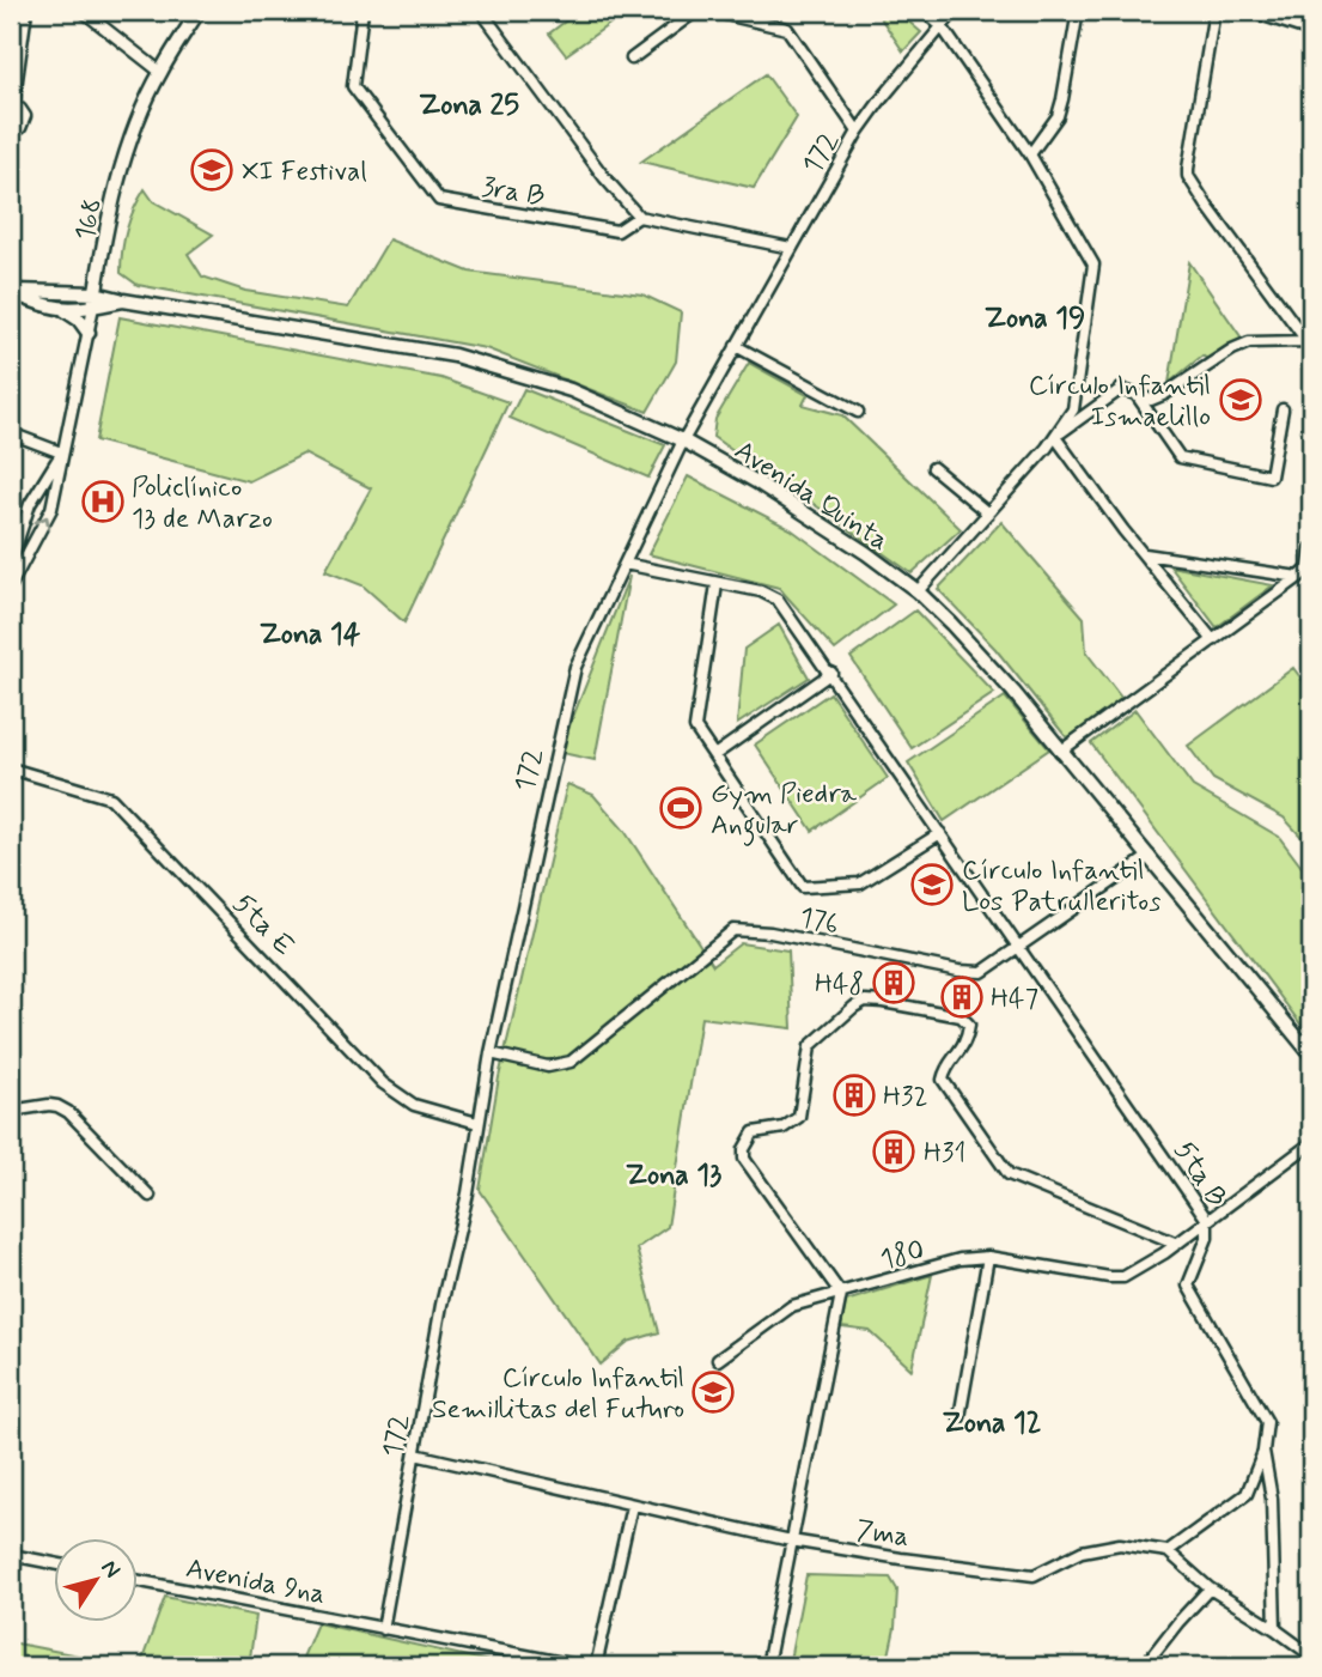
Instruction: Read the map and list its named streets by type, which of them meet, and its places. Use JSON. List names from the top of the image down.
{
  "streets": {
    "main road": ["168", "Avenida Quinta"],
    "street": [
      "172",
      "3ra B",
      "176",
      "5ta E",
      "5ta B",
      "180",
      "7ma",
      "Avenida 9na"
    ]
  },
  "crossings": [
    ["172", "3ra B"],
    ["172", "Avenida Quinta"],
    ["172", "176"],
    ["172", "5ta E"],
    ["172", "5ta B"],
    ["172", "7ma"],
    ["172", "Avenida 9na"],
    ["168", "Avenida Quinta"],
    ["Avenida Quinta", "176"],
    ["176", "5ta B"],
    ["5ta B", "180"]
  ],
  "districts": [
    "Zona 25",
    "Zona 19",
    "Zona 14",
    "Zona 13",
    "Zona 12"
  ],
  "places": {
    "school or university": [
      "XI Festival",
      "Círculo Infantil Ismaelillo",
      "Círculo Infantil Los Patrulleritos",
      "Círculo Infantil Semillitas del Futuro"
    ],
    "hospital": ["Policlínico 13 de Marzo"],
    "sports": ["Gym Piedra Angular"],
    "building": [
      "H48",
      "H47",
      "H32",
      "H31"
    ]
  },
  "north": "top right"
}
